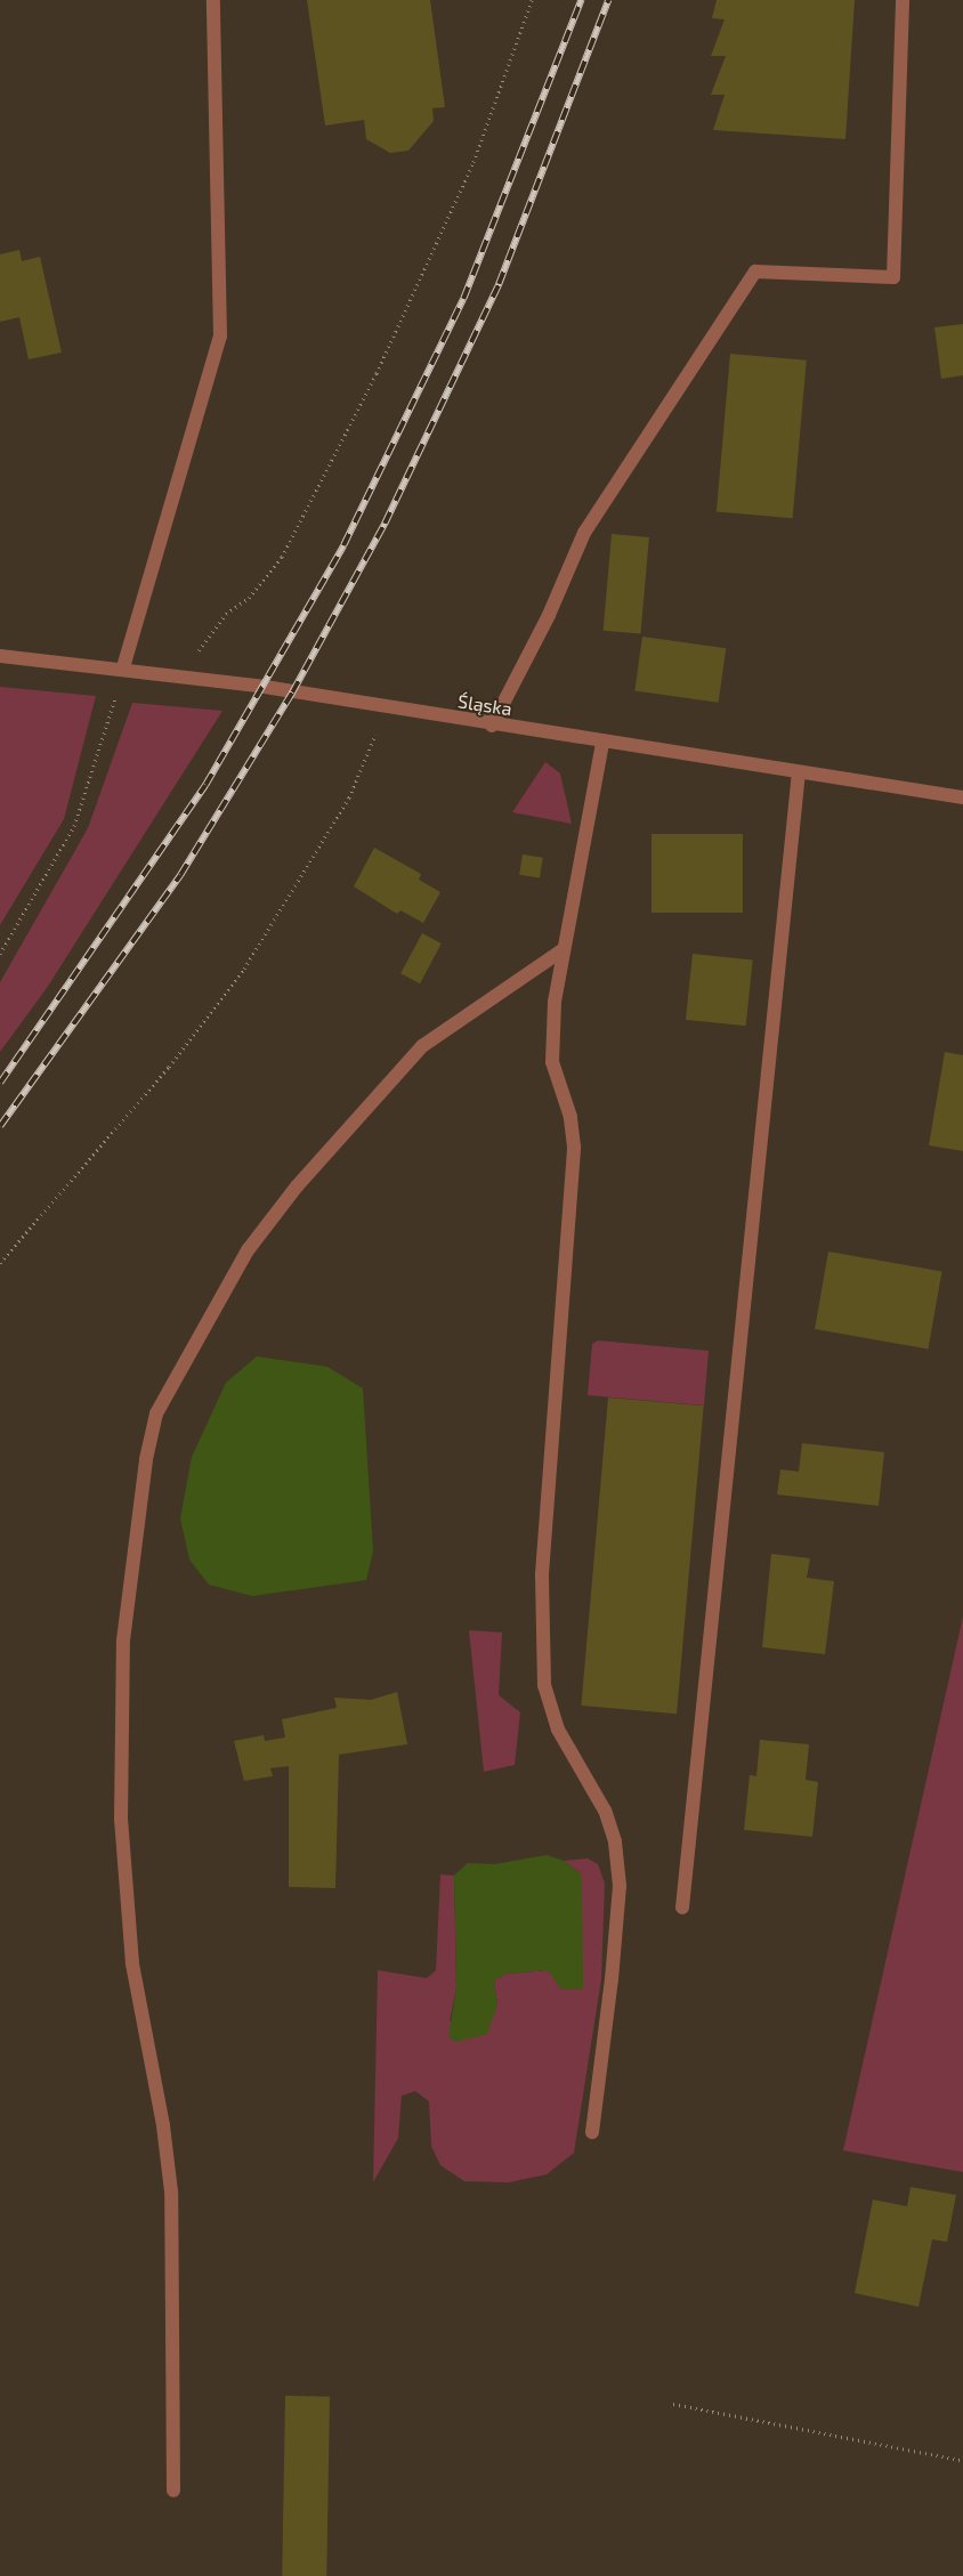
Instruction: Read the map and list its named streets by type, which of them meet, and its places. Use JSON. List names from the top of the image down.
{
  "streets": {
    "street": ["Śląska"]
  }
}
